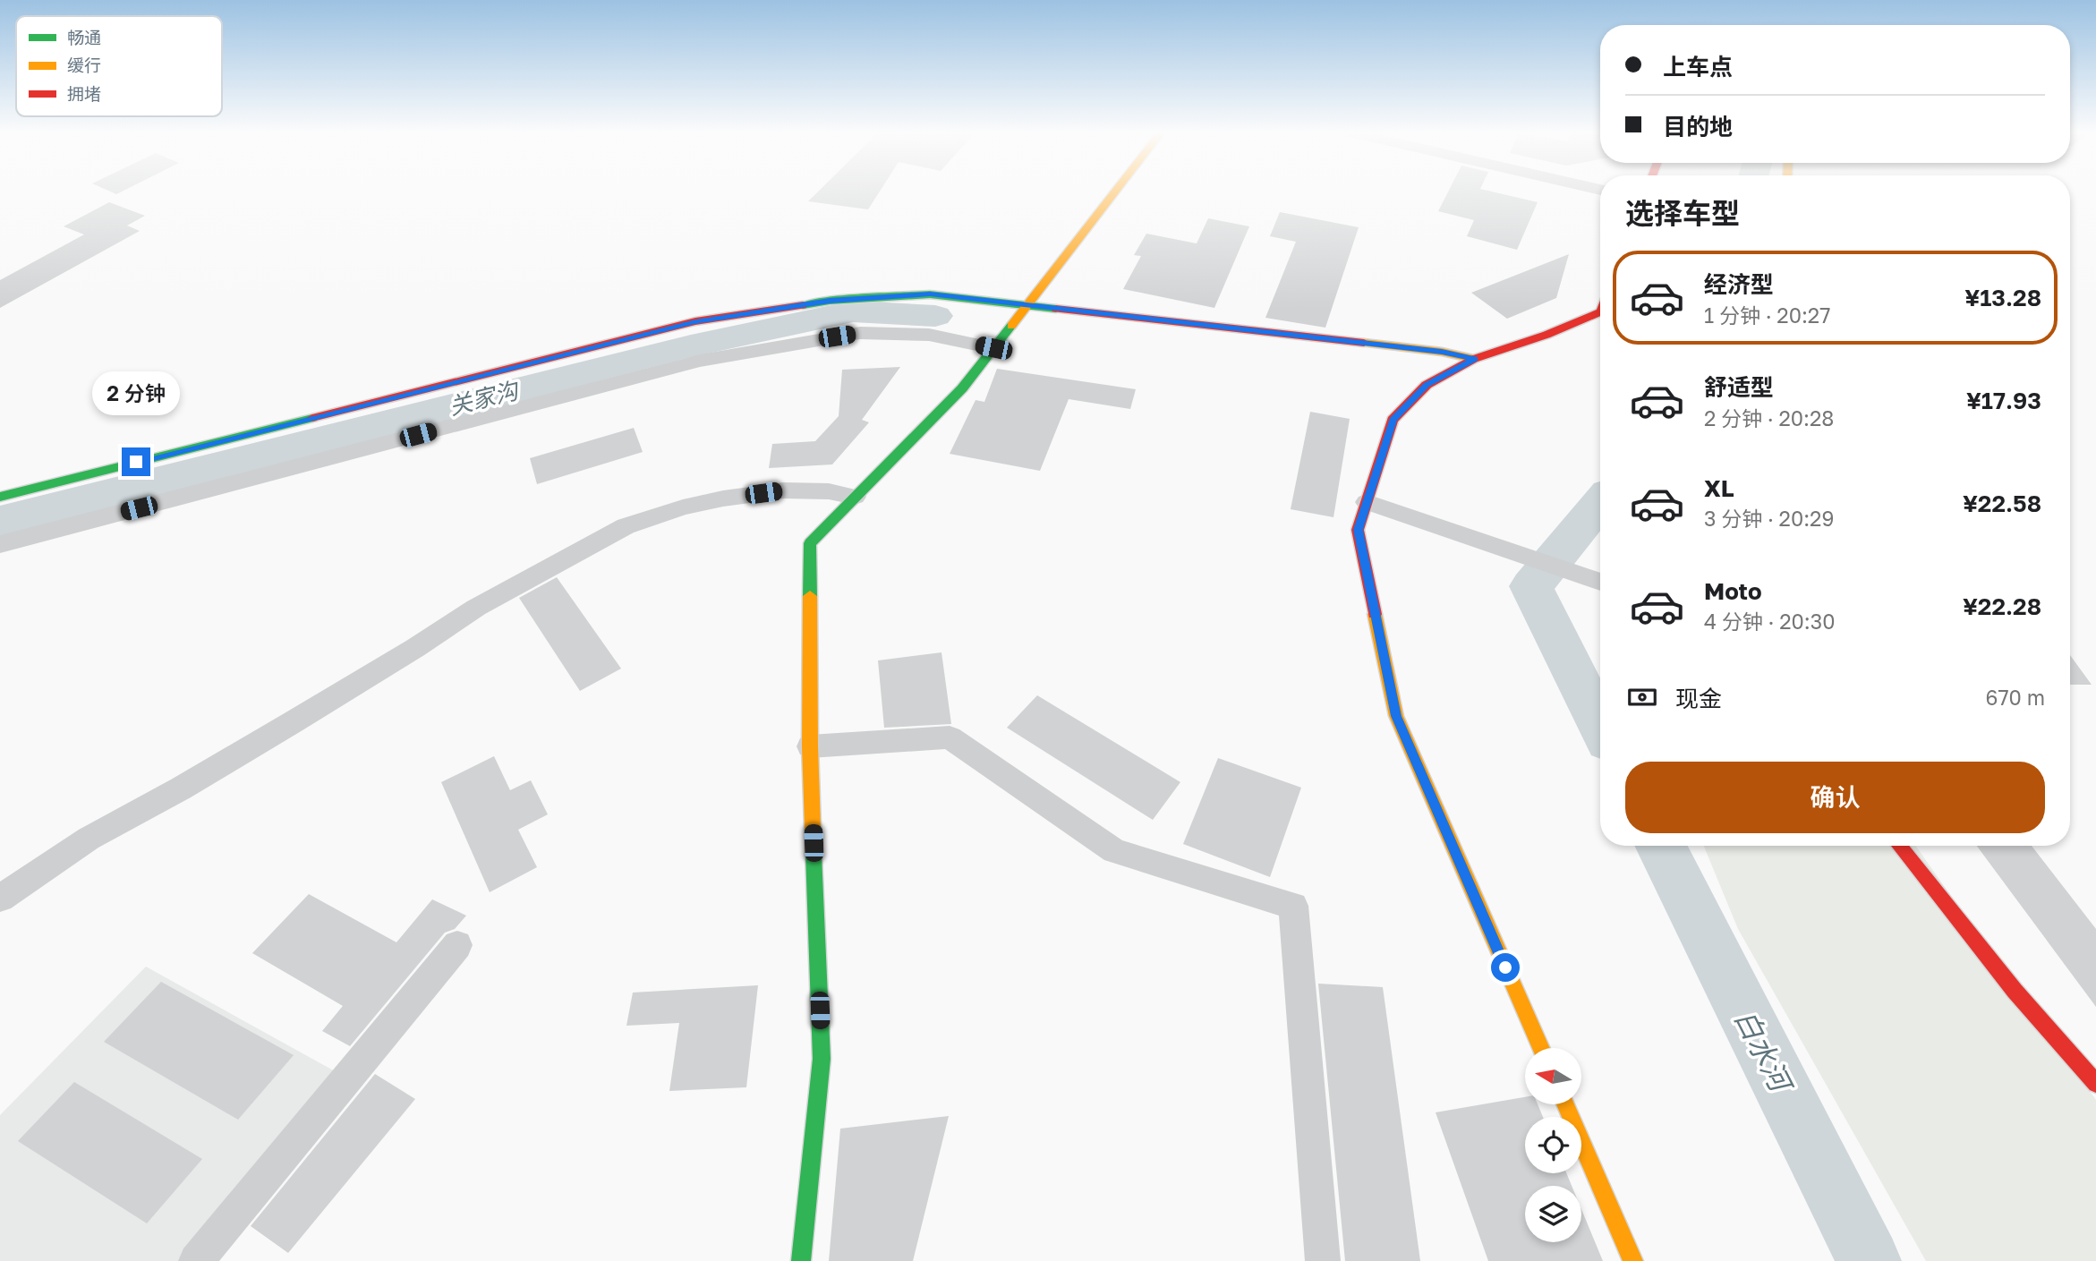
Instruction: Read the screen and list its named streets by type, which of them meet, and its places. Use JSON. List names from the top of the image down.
{
  "water": ["关家沟", "白水河"],
  "legend": ["畅通", "缓行", "拥堵"],
  "north": "left",
  "page": {
    "banner": ["上车点", "目的地"],
    "heading": "选择车型",
    "list": [
      {
        "name": "经济型",
        "note": "1 分钟 · 20:27",
        "value": "¥13.28"
      },
      {
        "name": "舒适型",
        "note": "2 分钟 · 20:28",
        "value": "¥17.93"
      },
      {
        "name": "XL",
        "note": "3 分钟 · 20:29",
        "value": "¥22.58"
      },
      {
        "name": "Moto",
        "note": "4 分钟 · 20:30",
        "value": "¥22.28"
      }
    ],
    "bubble": "2 分钟",
    "pay": ["现金", "670 m"],
    "buttons": "确认"
  }
}
